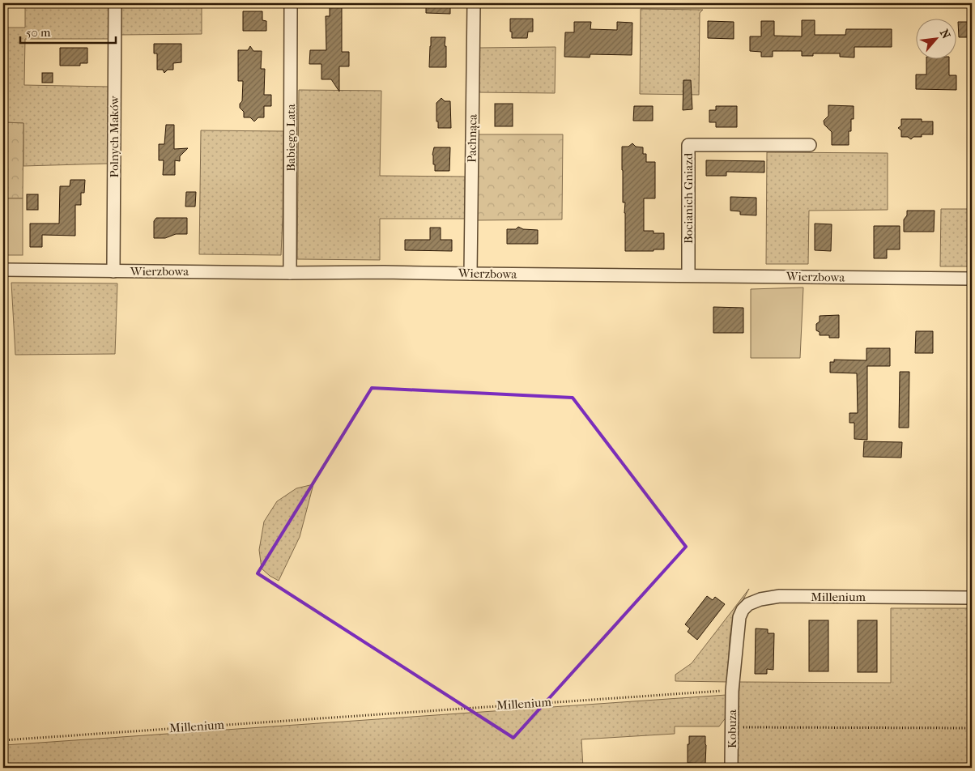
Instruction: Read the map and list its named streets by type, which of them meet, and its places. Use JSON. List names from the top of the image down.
{
  "streets": {
    "street": [
      "Polnych Maków",
      "Babiego Lata",
      "Pachnąca",
      "Bocianich Gniazd",
      "Wierzbowa",
      "Millenium",
      "Kobuza"
    ]
  },
  "crossings": [
    ["Polnych Maków", "Wierzbowa"],
    ["Babiego Lata", "Wierzbowa"],
    ["Pachnąca", "Wierzbowa"],
    ["Bocianich Gniazd", "Wierzbowa"],
    ["Millenium", "Kobuza"]
  ],
  "scale_bar": "50 m",
  "north": "top right"
}
